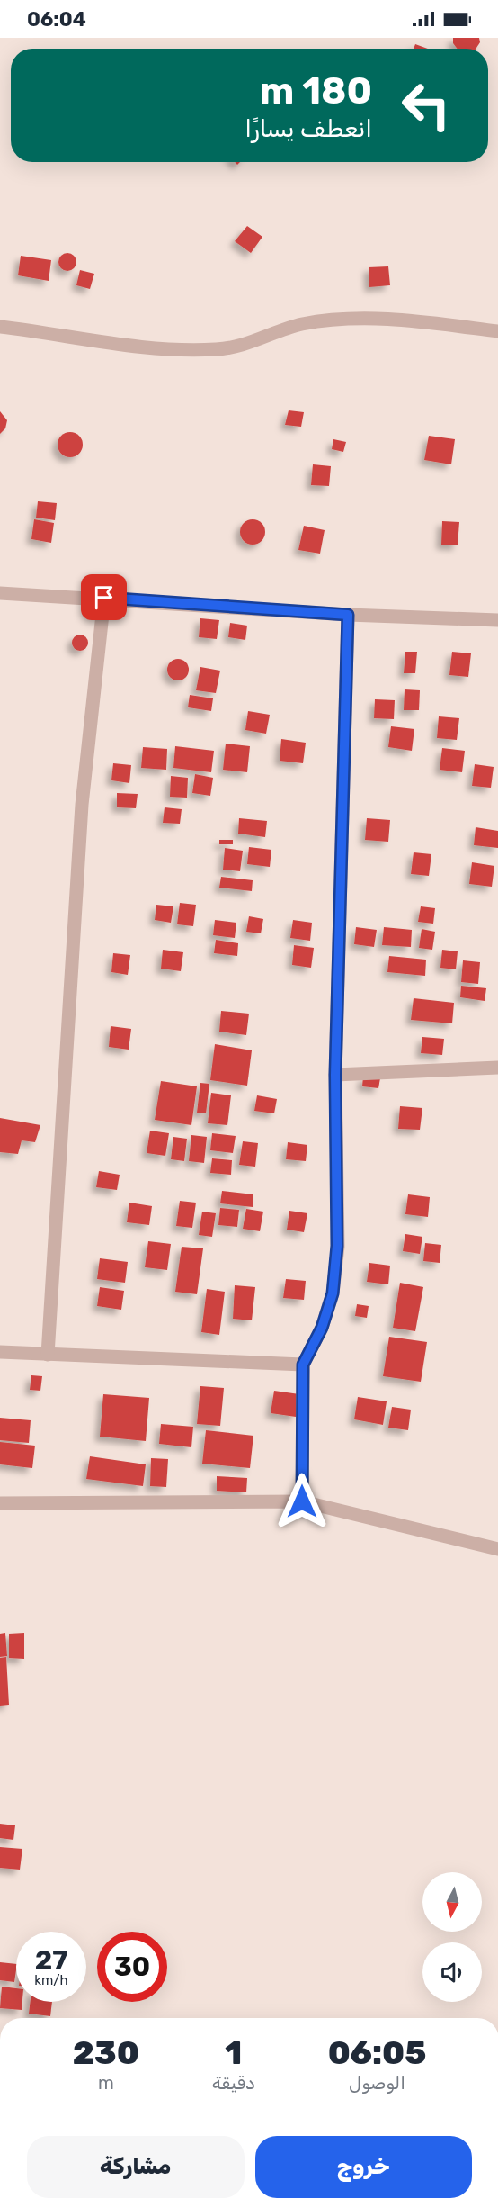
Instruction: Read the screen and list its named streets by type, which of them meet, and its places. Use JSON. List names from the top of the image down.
{
  "north": "bottom",
  "page": {
    "status": "06:04",
    "turn": ["180 m", "انعطف يسارًا"],
    "speed": "27 km/h",
    "limit": "30",
    "eta": [
      "06:05",
      "الوصول",
      "1",
      "دقيقة",
      "230",
      "m"
    ],
    "buttons": ["خروج", "مشاركة"]
  }
}
